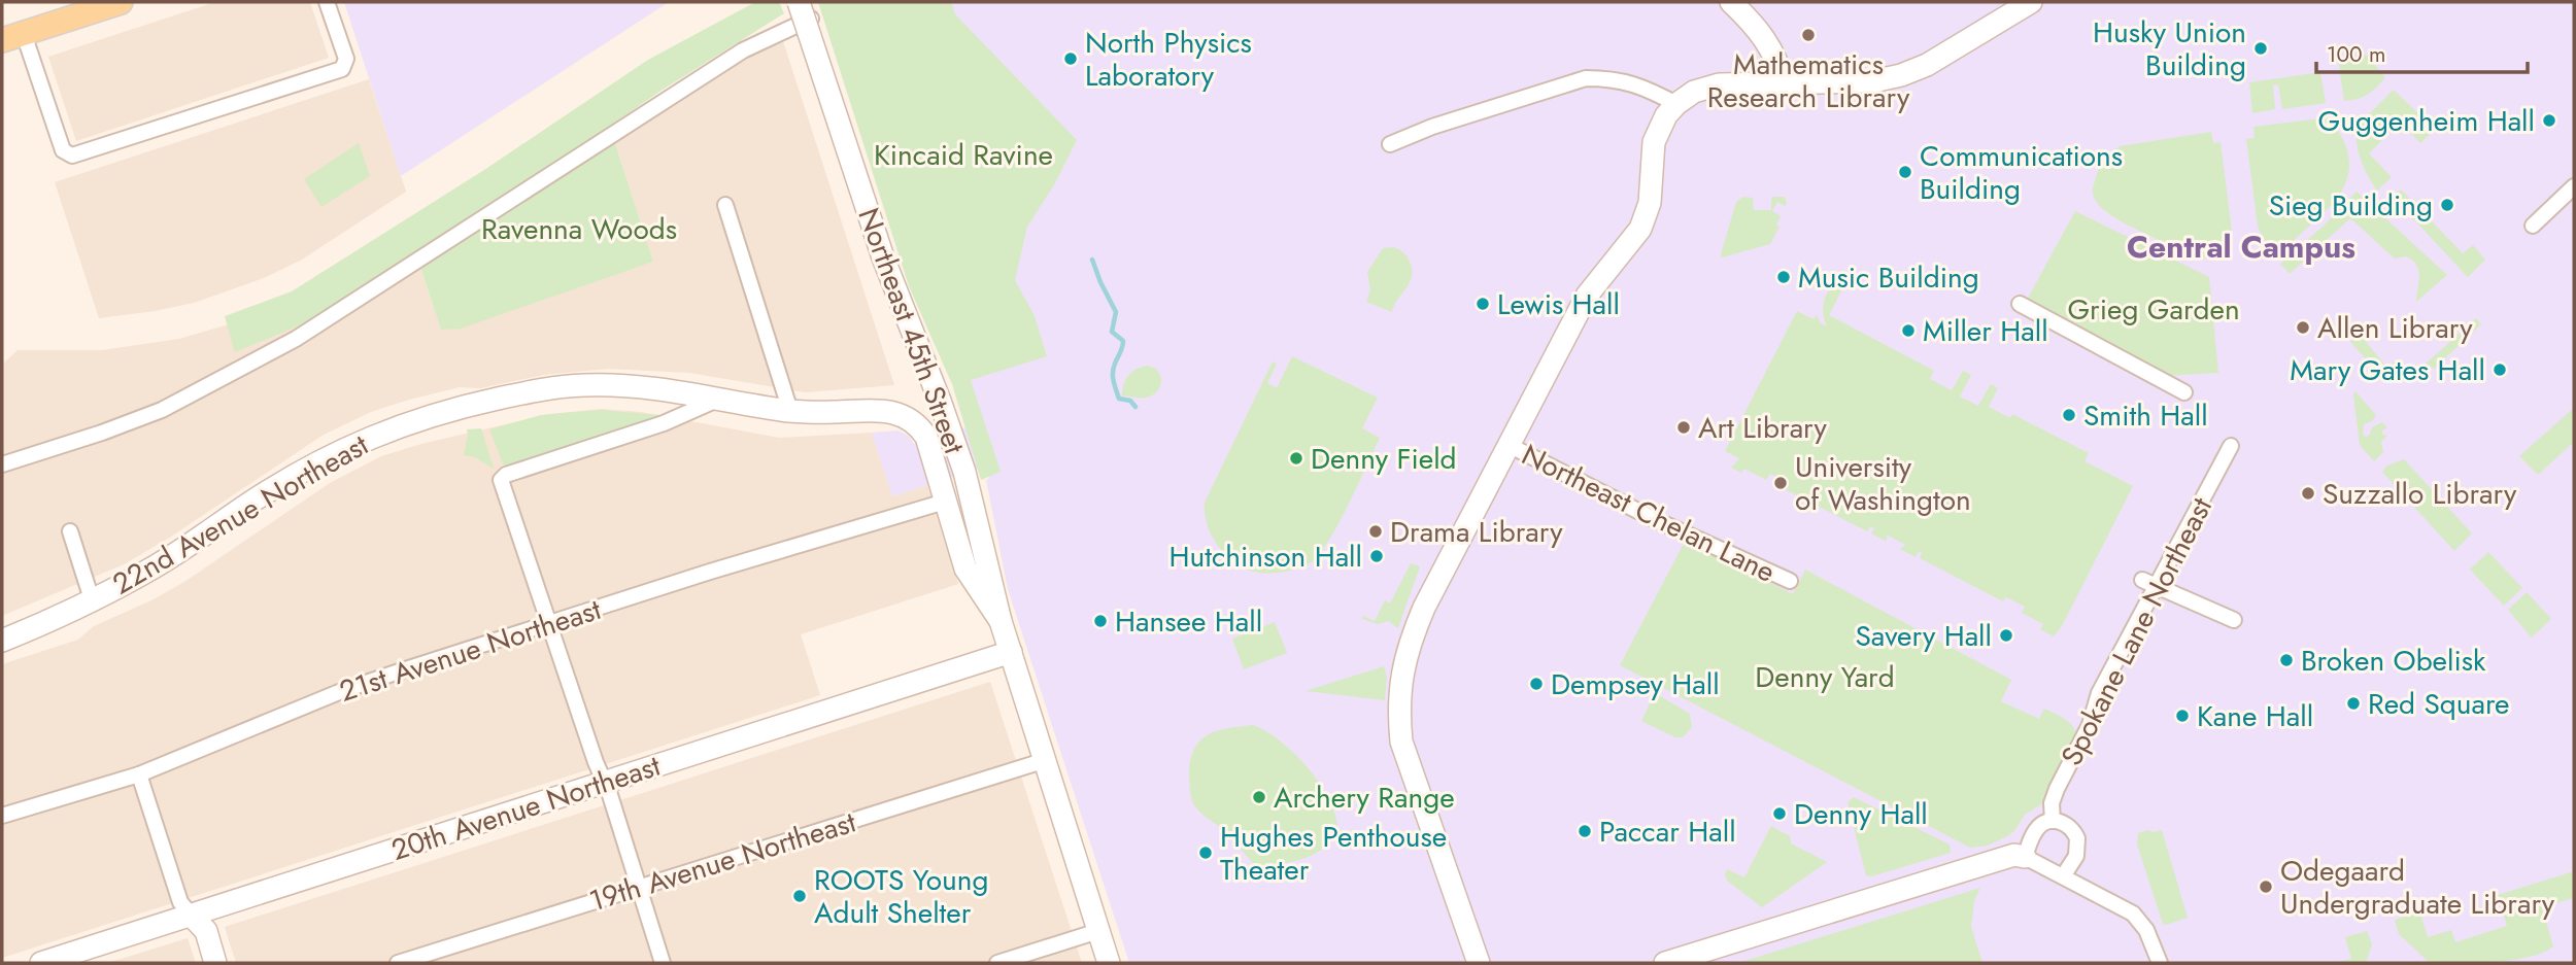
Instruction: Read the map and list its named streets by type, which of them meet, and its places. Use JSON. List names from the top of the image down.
{
  "streets": {
    "street": [
      "Northeast 45th Street",
      "Northeast Chelan Lane",
      "22nd Avenue Northeast",
      "Spokane Lane Northeast",
      "21st Avenue Northeast",
      "20th Avenue Northeast",
      "19th Avenue Northeast"
    ]
  },
  "crossings": [
    ["Northeast 45th Street", "22nd Avenue Northeast"],
    ["Northeast 45th Street", "21st Avenue Northeast"],
    ["Northeast 45th Street", "20th Avenue Northeast"],
    ["Northeast 45th Street", "19th Avenue Northeast"]
  ],
  "districts": ["Central Campus"],
  "parks": [
    "Kincaid Ravine",
    "Ravenna Woods",
    "Grieg Garden",
    "Denny Yard"
  ],
  "places": [
    "Mathematics Research Library",
    "Husky Union Building",
    "North Physics Laboratory",
    "Guggenheim Hall",
    "Communications Building",
    "Sieg Building",
    "Music Building",
    "Lewis Hall",
    "Allen Library",
    "Miller Hall",
    "Mary Gates Hall",
    "Smith Hall",
    "Art Library",
    "Denny Field",
    "University of Washington",
    "Suzzallo Library",
    "Drama Library",
    "Hutchinson Hall",
    "Hansee Hall",
    "Savery Hall",
    "Broken Obelisk",
    "Dempsey Hall",
    "Red Square",
    "Kane Hall",
    "Archery Range",
    "Denny Hall",
    "Paccar Hall",
    "Hughes Penthouse Theater",
    "Odegaard Undergraduate Library",
    "ROOTS Young Adult Shelter"
  ],
  "scale_bar": "100 m"
}
